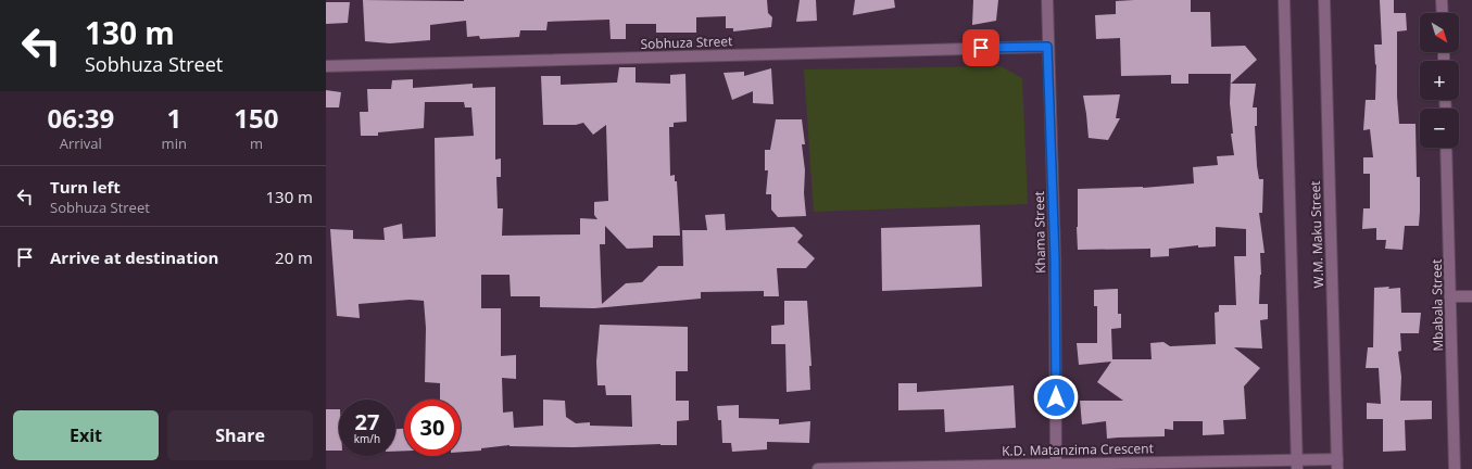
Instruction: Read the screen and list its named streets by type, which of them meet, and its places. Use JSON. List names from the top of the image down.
{
  "streets": {
    "street": [
      "Sobhuza Street",
      "Khama Street",
      "W.M. Maku Street",
      "Mbabala Street",
      "K.D. Matanzima Crescent"
    ]
  },
  "crossings": [
    ["Sobhuza Street", "Khama Street"],
    ["Khama Street", "K.D. Matanzima Crescent"],
    ["W.M. Maku Street", "K.D. Matanzima Crescent"]
  ],
  "north": "bottom right",
  "page": {
    "turn": ["130 m", "Sobhuza Street"],
    "map_buttons": ["+", "−"],
    "eta": [
      "06:39",
      "Arrival",
      "1",
      "min",
      "150",
      "m"
    ],
    "list": [
      {
        "name": "Turn left",
        "note": "Sobhuza Street",
        "value": "130 m"
      },
      {
        "name": "Arrive at destination",
        "value": "20 m"
      }
    ],
    "speed": "27 km/h",
    "limit": "30",
    "buttons": ["Exit", "Share"]
  }
}
